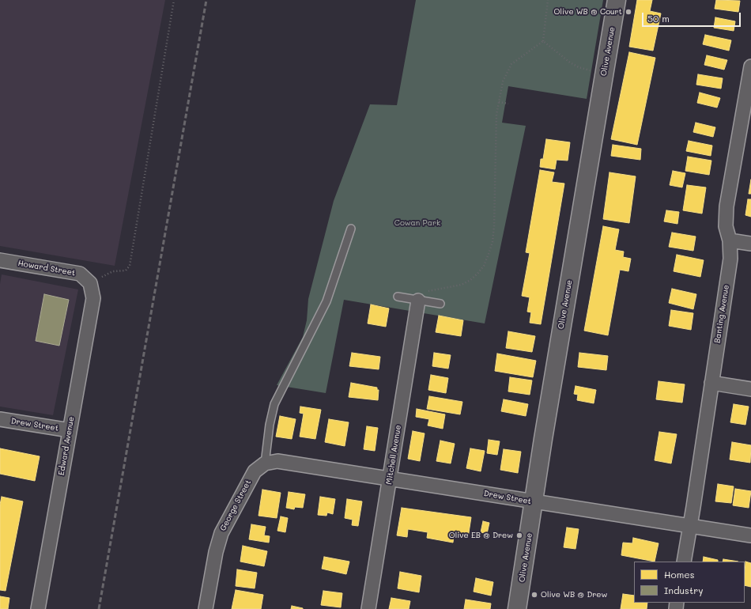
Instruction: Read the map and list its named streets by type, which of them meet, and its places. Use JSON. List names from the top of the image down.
{
  "streets": {
    "main road": ["Olive Avenue"],
    "street": [
      "Howard Street",
      "Banting Avenue",
      "Drew Street",
      "Edward Avenue",
      "Mitchell Avenue",
      "George Street"
    ]
  },
  "crossings": [
    ["Olive Avenue", "Drew Street"],
    ["Howard Street", "Edward Avenue"],
    ["Banting Avenue", "Drew Street"],
    ["Drew Street", "Edward Avenue"],
    ["Drew Street", "Mitchell Avenue"],
    ["Drew Street", "George Street"]
  ],
  "parks": ["Cowan Park"],
  "places": ["Olive WB @ Court", "Olive EB @ Drew", "Olive WB @ Drew"],
  "legend": ["Homes", "Industry"],
  "scale_bar": "50 m"
}
